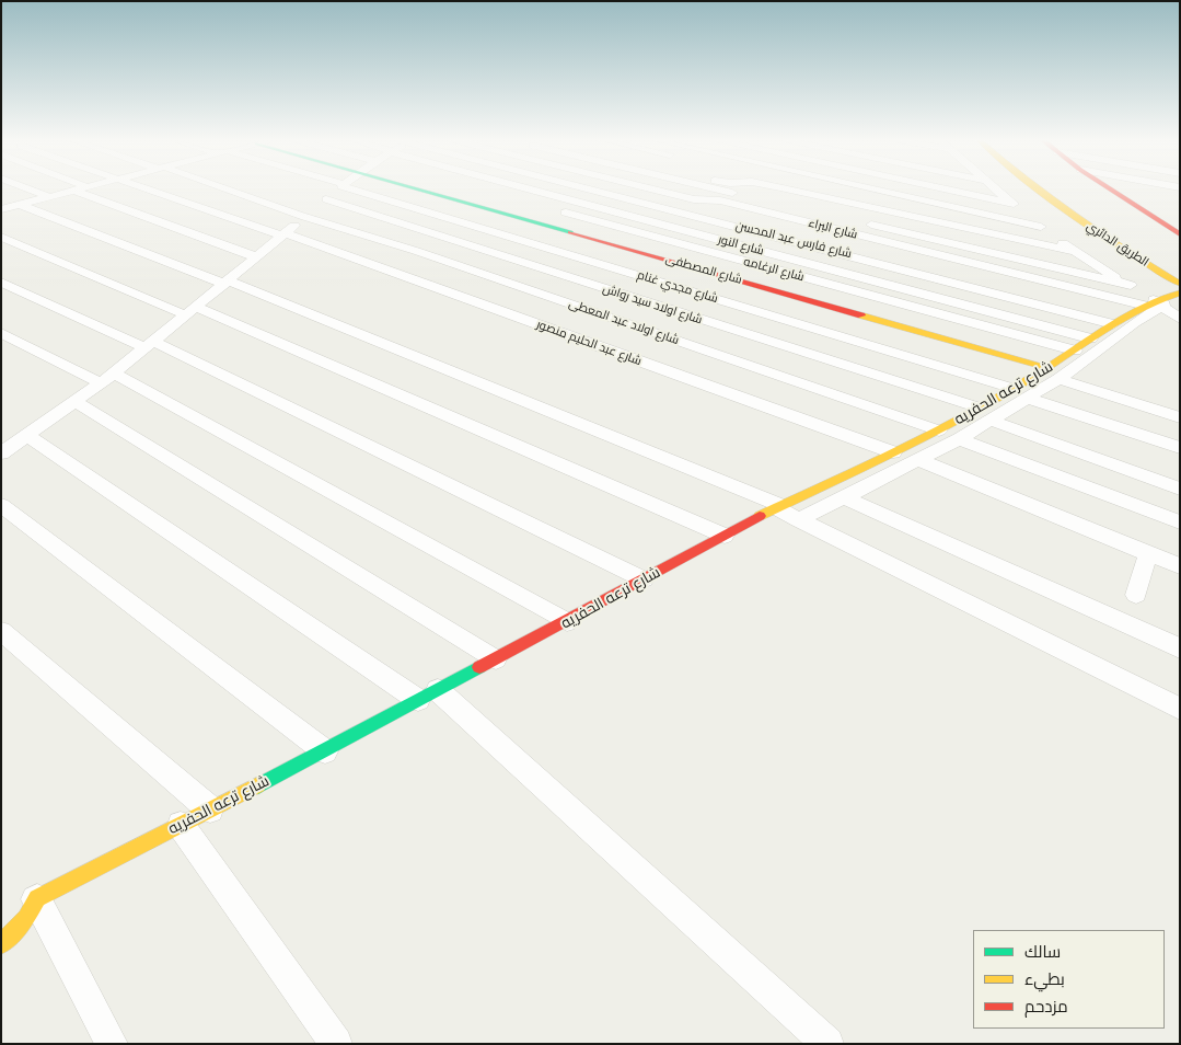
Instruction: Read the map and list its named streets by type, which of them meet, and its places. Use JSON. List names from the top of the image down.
{
  "streets": {
    "main road": ["الطريق الدائري", "شارع المصطفى", "شارع ترعه الحفريه"],
    "street": [
      "شارع البراء",
      "شارع فارس عبد المحسن",
      "شارع النور",
      "شارع الرغامه",
      "شارع مجدي غنام",
      "شارع اولاد سيد رواش",
      "شارع اولاد عبد المعطى",
      "شارع عبد الحليم منصور"
    ]
  },
  "crossings": [
    ["شارع البراء", "شارع ترعه الحفريه"],
    ["شارع فارس عبد المحسن", "شارع ترعه الحفريه"],
    ["شارع النور", "شارع ترعه الحفريه"],
    ["شارع المصطفى", "شارع ترعه الحفريه"],
    ["شارع الرغامه", "شارع ترعه الحفريه"],
    ["شارع مجدي غنام", "شارع ترعه الحفريه"],
    ["شارع اولاد سيد رواش", "شارع ترعه الحفريه"],
    ["شارع اولاد عبد المعطى", "شارع ترعه الحفريه"],
    ["شارع عبد الحليم منصور", "شارع ترعه الحفريه"]
  ],
  "legend": ["سالك", "بطيء", "مزدحم"]
}
